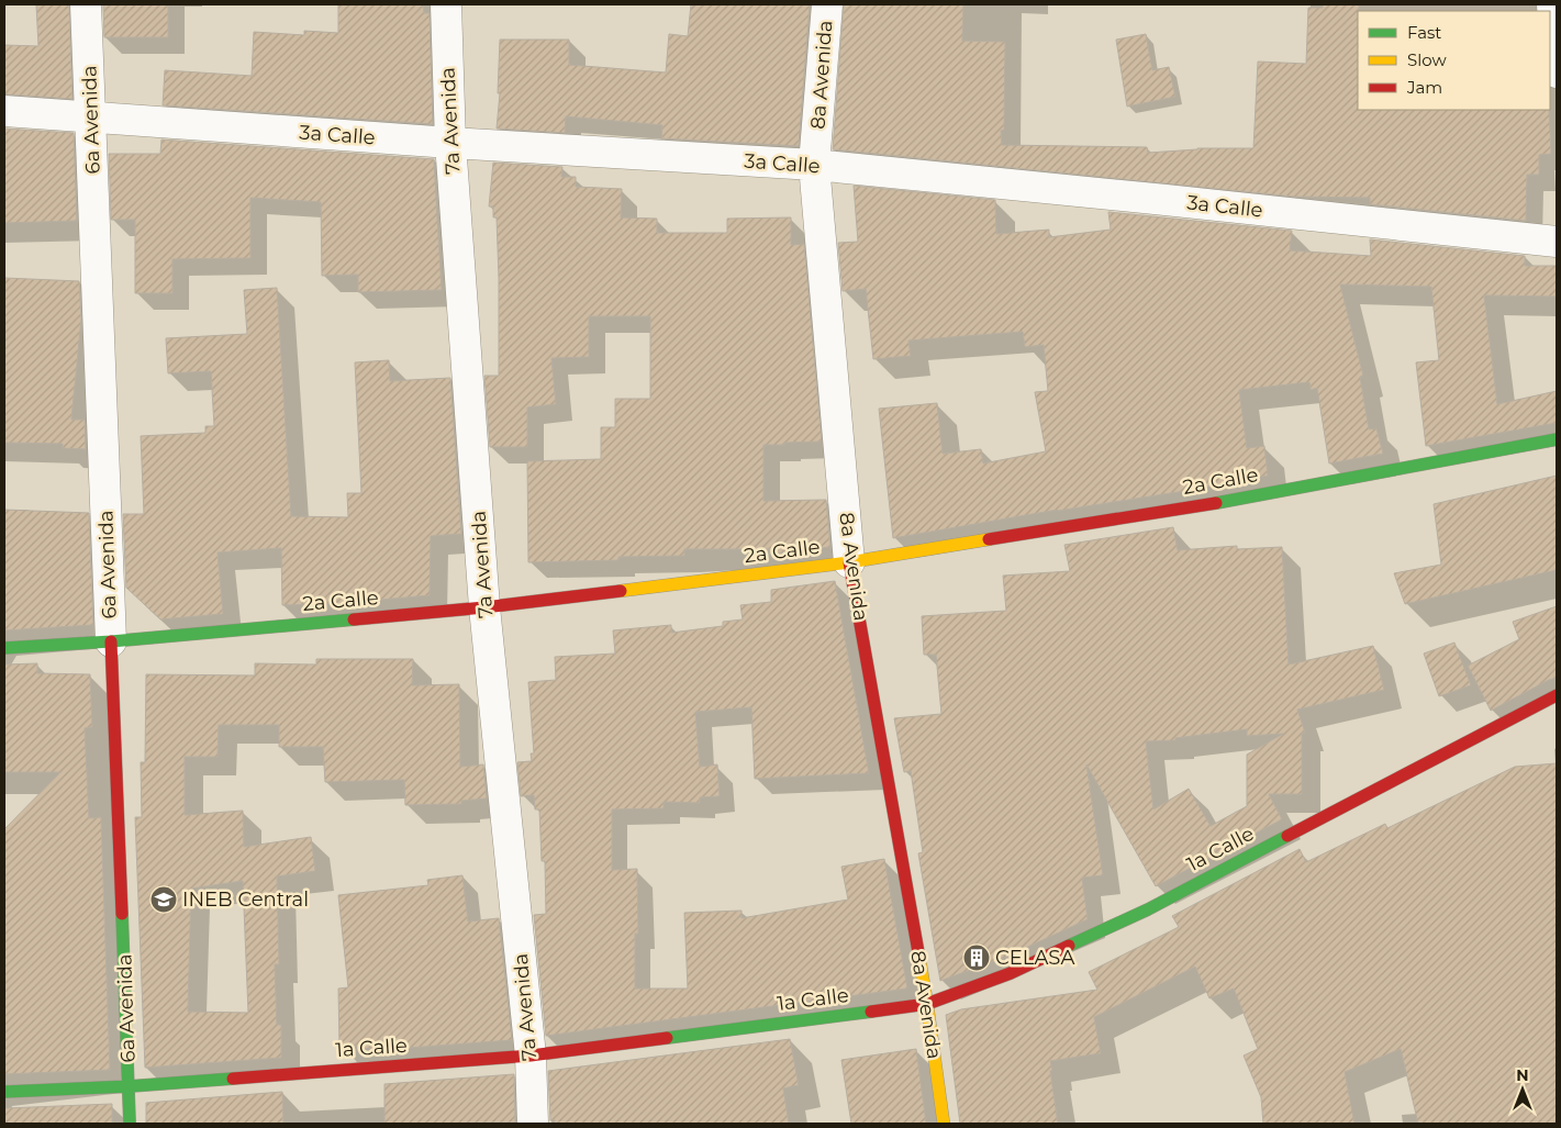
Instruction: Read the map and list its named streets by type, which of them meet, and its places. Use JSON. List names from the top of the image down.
{
  "streets": {
    "main road": [
      "8a Avenida",
      "6a Avenida",
      "2a Calle",
      "1a Calle"
    ],
    "street": ["7a Avenida", "3a Calle"]
  },
  "crossings": [
    ["8a Avenida", "3a Calle"],
    ["8a Avenida", "2a Calle"],
    ["8a Avenida", "1a Calle"],
    ["6a Avenida", "3a Calle"],
    ["6a Avenida", "2a Calle"],
    ["6a Avenida", "1a Calle"],
    ["7a Avenida", "3a Calle"],
    ["7a Avenida", "2a Calle"],
    ["7a Avenida", "1a Calle"]
  ],
  "places": {
    "school or university": ["INEB Central"],
    "building": ["CELASA"]
  },
  "legend": ["Fast", "Slow", "Jam"],
  "north": "top"
}
